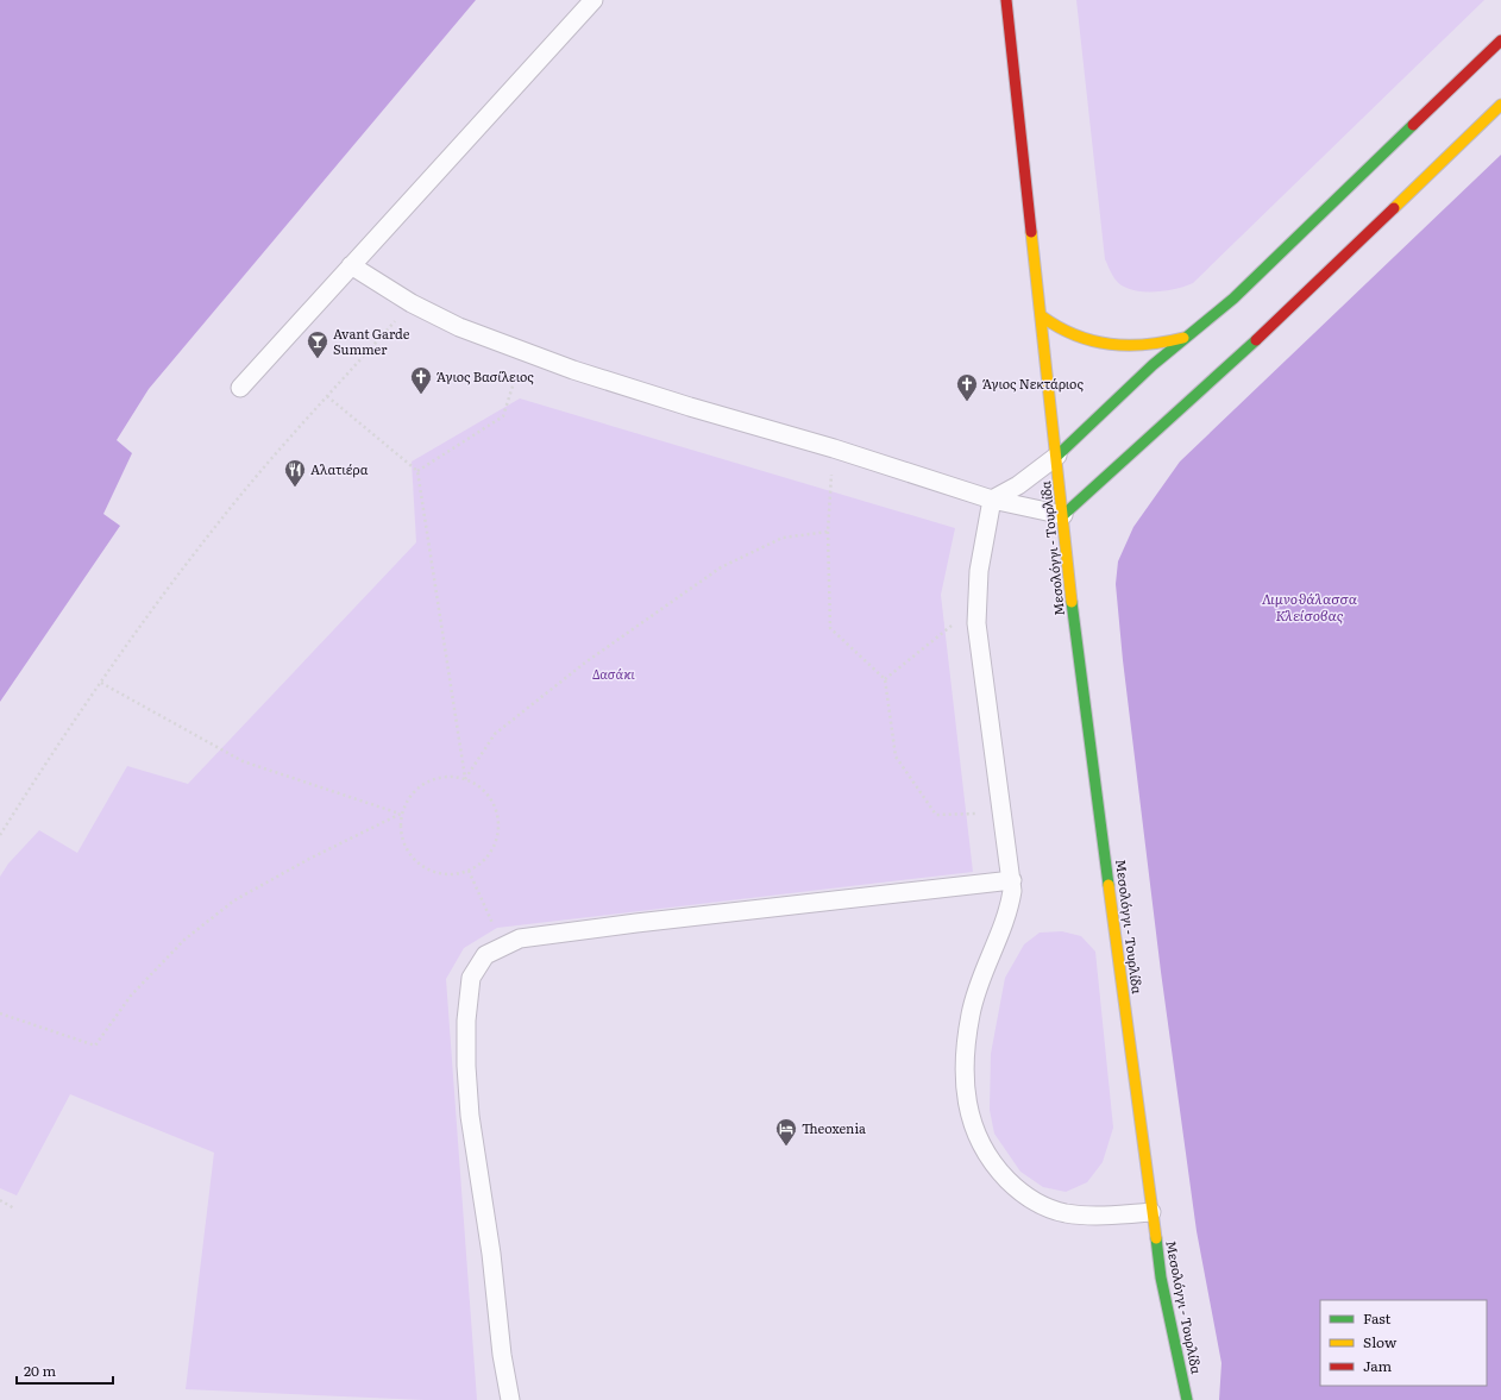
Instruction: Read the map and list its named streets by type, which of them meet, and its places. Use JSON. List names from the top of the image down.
{
  "streets": {
    "main road": ["Μεσολόγγι - Τουρλίδα"]
  },
  "water": ["Λιμνοθάλασσα Κλείσοβας"],
  "parks": ["Δασάκι"],
  "places": {
    "bar": ["Avant Garde Summer"],
    "church": ["Άγιος Βασίλειος", "Άγιος Νεκτάριος"],
    "restaurant": ["Αλατιέρα"],
    "hotel": ["Theoxenia"]
  },
  "legend": ["Fast", "Slow", "Jam"],
  "scale_bar": "20 m"
}
